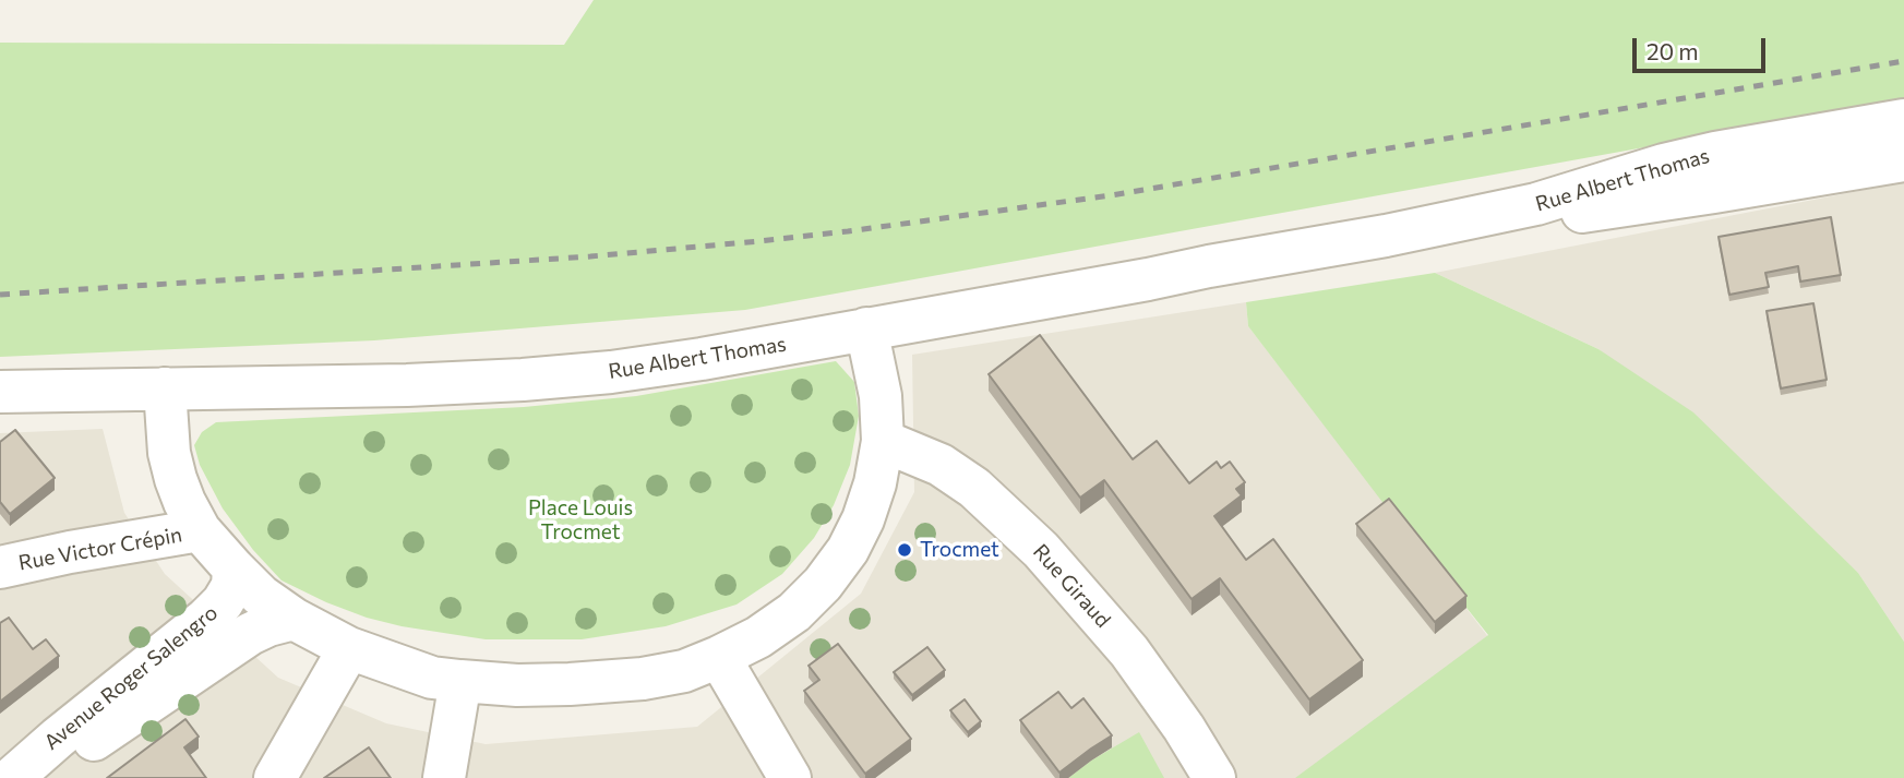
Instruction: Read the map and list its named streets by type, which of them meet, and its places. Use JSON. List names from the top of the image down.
{
  "streets": {
    "street": [
      "Rue Albert Thomas",
      "Rue Victor Crépin",
      "Rue Giraud",
      "Avenue Roger Salengro"
    ]
  },
  "parks": ["Place Louis Trocmet"],
  "places": ["Trocmet"],
  "scale_bar": "20 m"
}
